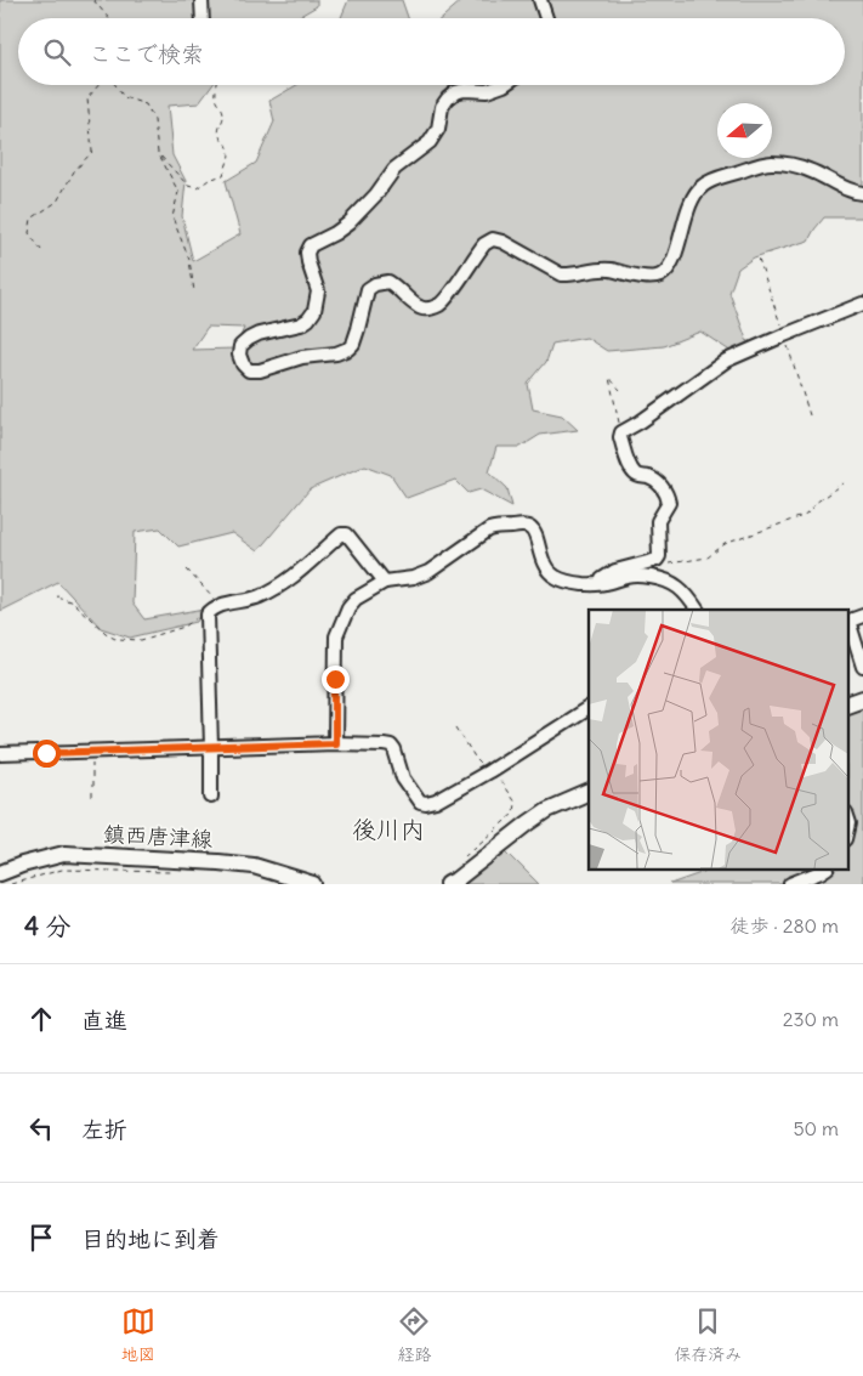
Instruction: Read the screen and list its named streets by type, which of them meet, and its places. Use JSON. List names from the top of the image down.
{
  "streets": {
    "main road": ["鎮西唐津線"]
  },
  "districts": ["後川内"],
  "north": "left",
  "page": {
    "search": "ここで検索",
    "heading": ["4 分", "徒歩 · 280 m"],
    "list": [
      ["直進", "230 m"],
      ["左折", "50 m"],
      "目的地に到着"
    ],
    "nav": ["地図", "経路", "保存済み"]
  }
}
